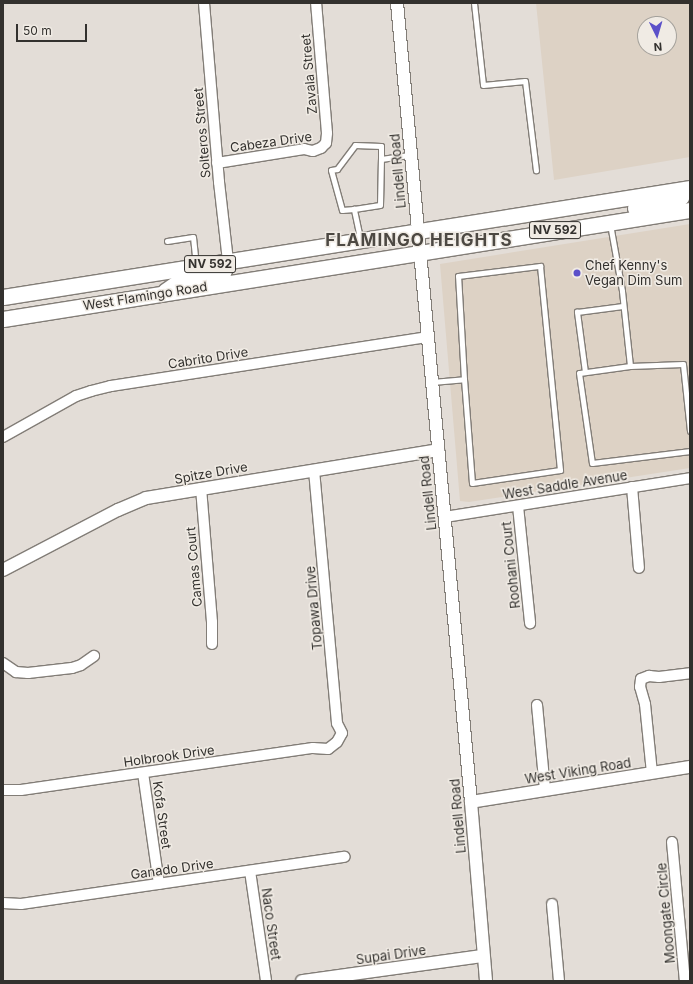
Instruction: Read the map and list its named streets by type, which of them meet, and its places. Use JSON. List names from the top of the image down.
{
  "streets": {
    "main road": ["NV 592", "West Flamingo Road"],
    "street": [
      "Zavala Street",
      "Solteros Street",
      "Cabeza Drive",
      "Lindell Road",
      "Cabrito Drive",
      "Spitze Drive",
      "West Saddle Avenue",
      "Roohani Court",
      "Camas Court",
      "Topawa Drive",
      "Holbrook Drive",
      "West Viking Road",
      "Kofa Street",
      "Ganado Drive",
      "Moongate Circle",
      "Naco Street",
      "Supai Drive"
    ]
  },
  "crossings": [
    ["Zavala Street", "Cabeza Drive"],
    ["Solteros Street", "Cabeza Drive"],
    ["Solteros Street", "West Flamingo Road"],
    ["Lindell Road", "West Flamingo Road"],
    ["Lindell Road", "Cabrito Drive"],
    ["Lindell Road", "Spitze Drive"],
    ["Lindell Road", "West Saddle Avenue"],
    ["Lindell Road", "West Viking Road"],
    ["Lindell Road", "Supai Drive"],
    ["Spitze Drive", "Camas Court"],
    ["Spitze Drive", "Topawa Drive"],
    ["West Saddle Avenue", "Roohani Court"],
    ["Topawa Drive", "Holbrook Drive"],
    ["Holbrook Drive", "Kofa Street"],
    ["Kofa Street", "Ganado Drive"],
    ["Ganado Drive", "Naco Street"]
  ],
  "districts": ["FLAMINGO HEIGHTS"],
  "places": ["Chef Kenny's Vegan Dim Sum"],
  "scale_bar": "50 m",
  "north": "bottom"
}
